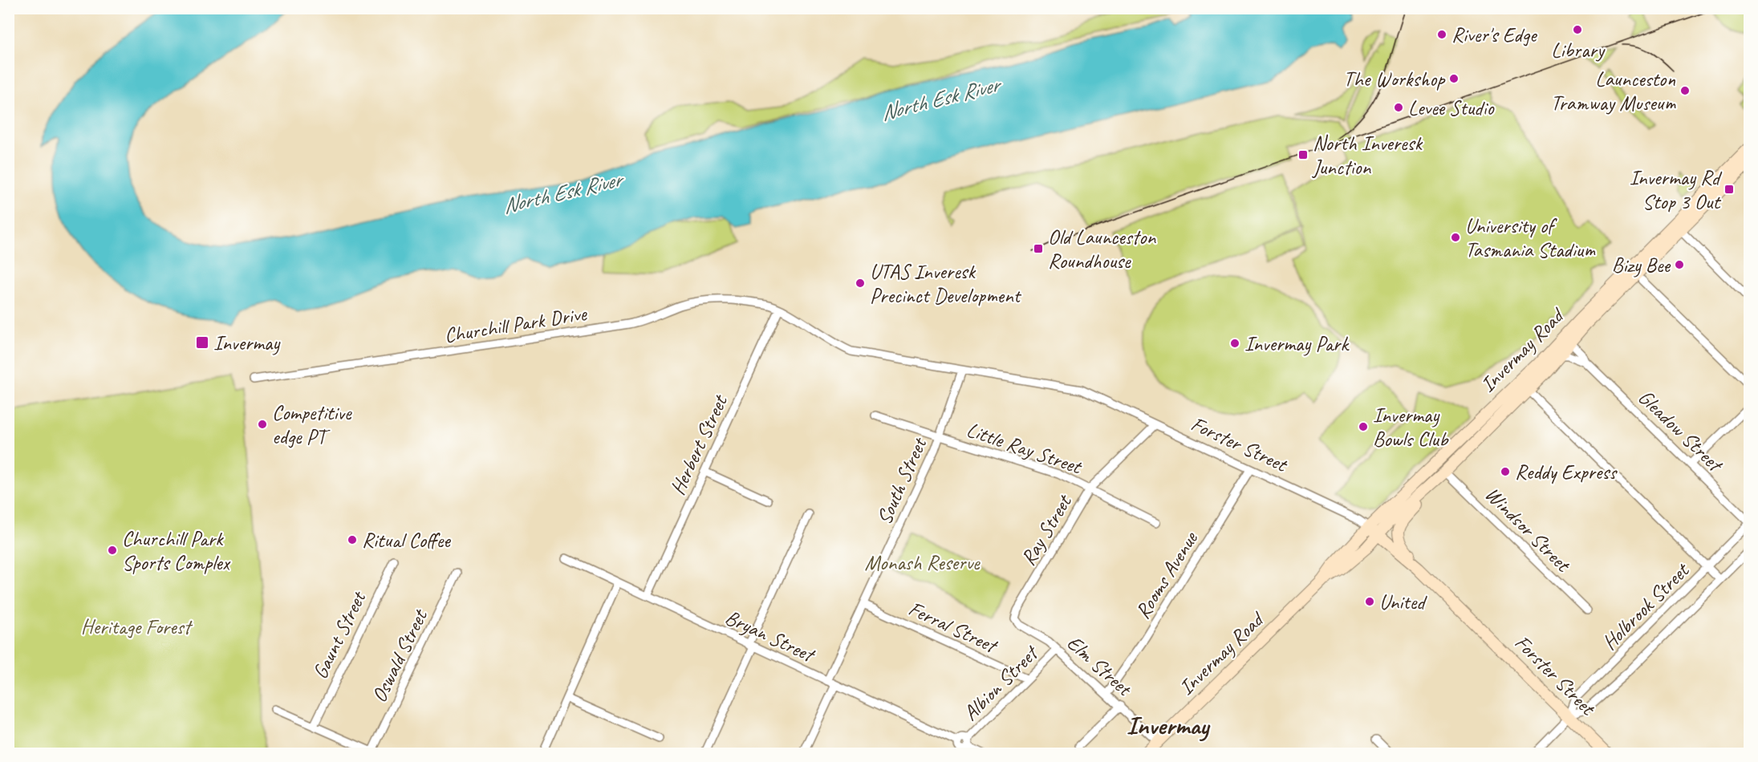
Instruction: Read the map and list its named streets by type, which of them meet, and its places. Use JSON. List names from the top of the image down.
{
  "streets": {
    "main road": ["Invermay Road", "Forster Street"],
    "street": [
      "Churchill Park Drive",
      "Gleadow Street",
      "Herbert Street",
      "Little Ray Street",
      "South Street",
      "Windsor Street",
      "Ray Street",
      "Rooms Avenue",
      "Holbrook Street",
      "Ferral Street",
      "Gaunt Street",
      "Bryan Street",
      "Oswald Street",
      "Elm Street",
      "Albion Street"
    ]
  },
  "crossings": [
    ["Churchill Park Drive", "Forster Street"],
    ["Churchill Park Drive", "Herbert Street"],
    ["Invermay Road", "Gleadow Street"],
    ["Invermay Road", "Forster Street"],
    ["Invermay Road", "Windsor Street"],
    ["Invermay Road", "Elm Street"],
    ["Gleadow Street", "Holbrook Street"],
    ["Forster Street", "Herbert Street"],
    ["Forster Street", "South Street"],
    ["Forster Street", "Ray Street"],
    ["Forster Street", "Rooms Avenue"],
    ["Forster Street", "Holbrook Street"],
    ["Herbert Street", "Bryan Street"],
    ["Little Ray Street", "South Street"],
    ["Little Ray Street", "Ray Street"],
    ["South Street", "Ferral Street"],
    ["South Street", "Bryan Street"],
    ["Ray Street", "Elm Street"],
    ["Rooms Avenue", "Elm Street"],
    ["Ferral Street", "Albion Street"],
    ["Bryan Street", "Albion Street"],
    ["Elm Street", "Albion Street"]
  ],
  "districts": ["Invermay"],
  "water": ["North Esk River"],
  "parks": ["Monash Reserve", "Heritage Forest"],
  "places": {
    "other": [
      "Library",
      "River's Edge",
      "The Workshop",
      "Launceston Tramway Museum",
      "Levee Studio",
      "University of Tasmania Stadium",
      "Bizy Bee",
      "UTAS Inveresk Precinct Development",
      "Invermay Park",
      "Competitive edge PT",
      "Invermay Bowls Club",
      "Reddy Express",
      "Ritual Coffee",
      "Churchill Park Sports Complex",
      "United"
    ],
    "transit": [
      "North Inveresk Junction",
      "Invermay Rd Stop 3 Out",
      "Old Launceston Roundhouse",
      "Invermay"
    ]
  }
}
